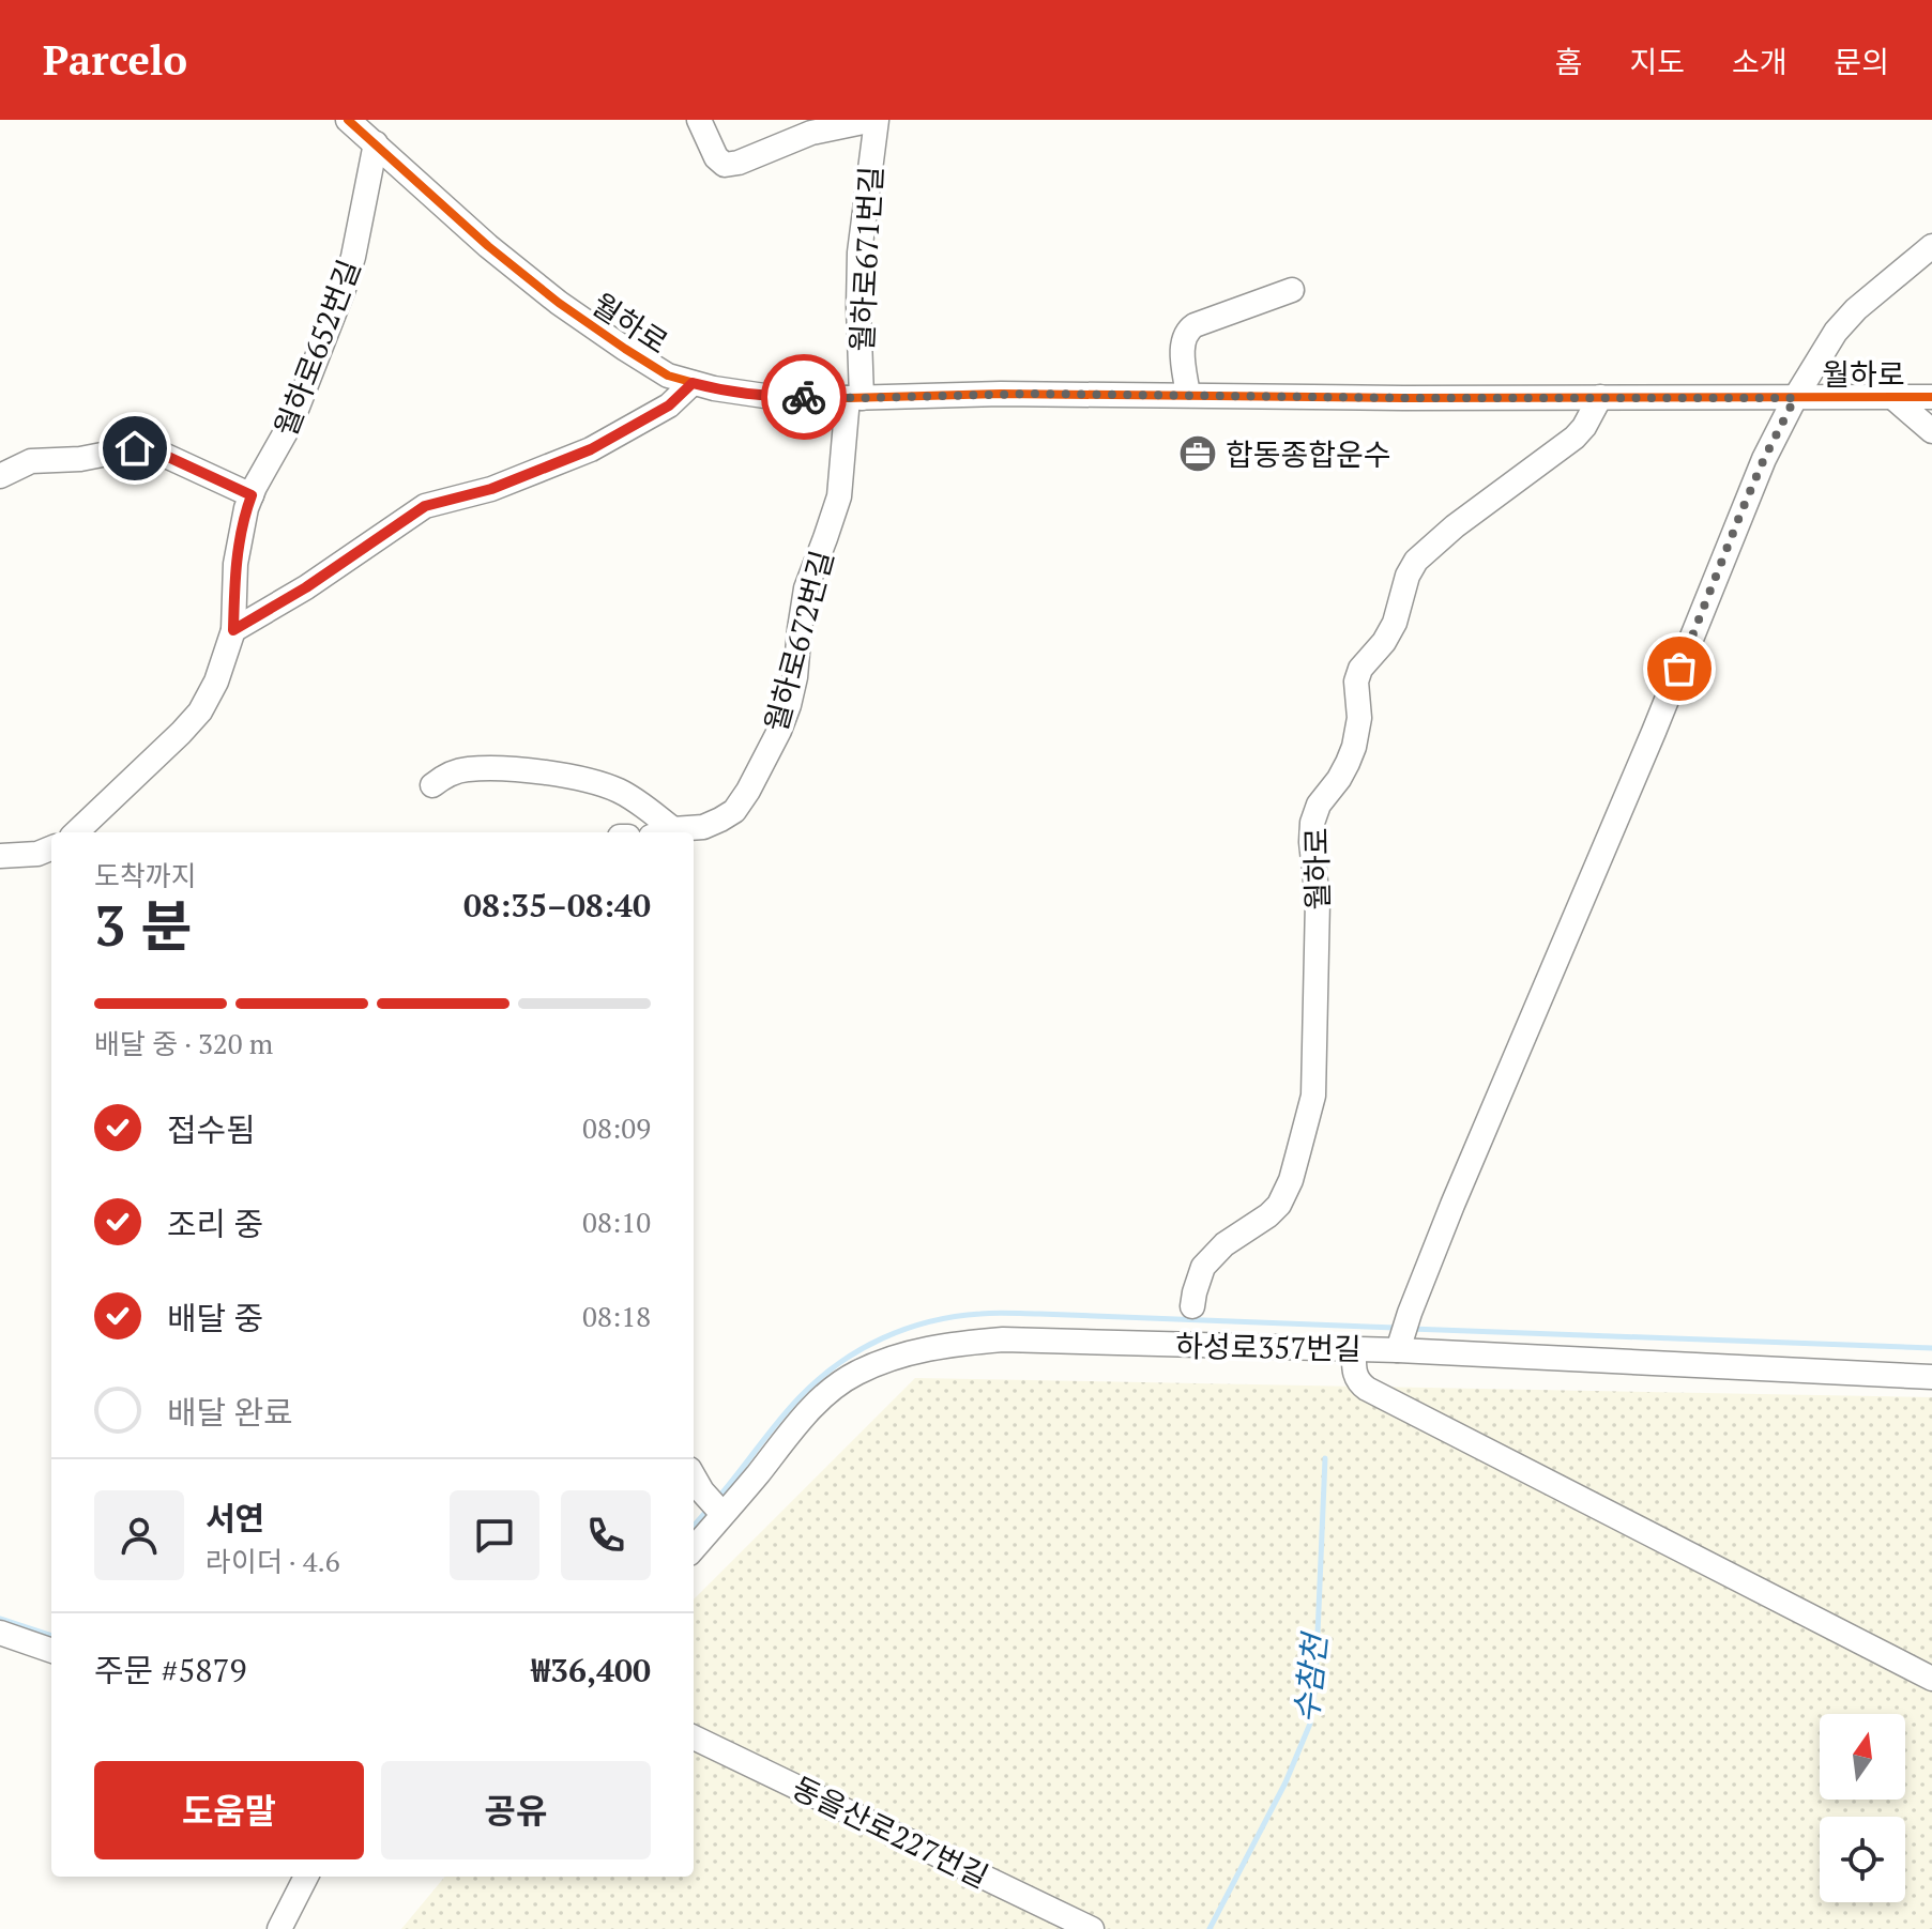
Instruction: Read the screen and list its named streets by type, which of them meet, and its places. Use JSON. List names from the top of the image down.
{
  "streets": {
    "street": [
      "월하로671번길",
      "월하로",
      "월하로652번길",
      "월하로672번길",
      "하성로357번길",
      "동을산로227번길"
    ]
  },
  "crossings": [
    ["월하로671번길", "월하로"],
    ["월하로671번길", "월하로672번길"],
    ["월하로", "월하로652번길"],
    ["월하로", "월하로672번길"],
    ["월하로", "하성로357번길"]
  ],
  "water": ["수참천"],
  "places": {
    "office": ["합동종합운수"]
  },
  "north": "top",
  "page": {
    "header": "Parcelo",
    "nav": [
      "홈",
      "지도",
      "소개",
      "문의"
    ],
    "heading": ["3 분", "도착까지", "08:35–08:40"],
    "panel": [
      "서연",
      "라이더 · 4.6",
      "주문 #5879",
      "₩36,400"
    ],
    "bar": "배달 중 · 320 m",
    "list": [
      ["접수됨", "08:09"],
      ["조리 중", "08:10"],
      ["배달 중", "08:18"],
      "배달 완료"
    ],
    "buttons": ["도움말", "공유"]
  }
}
